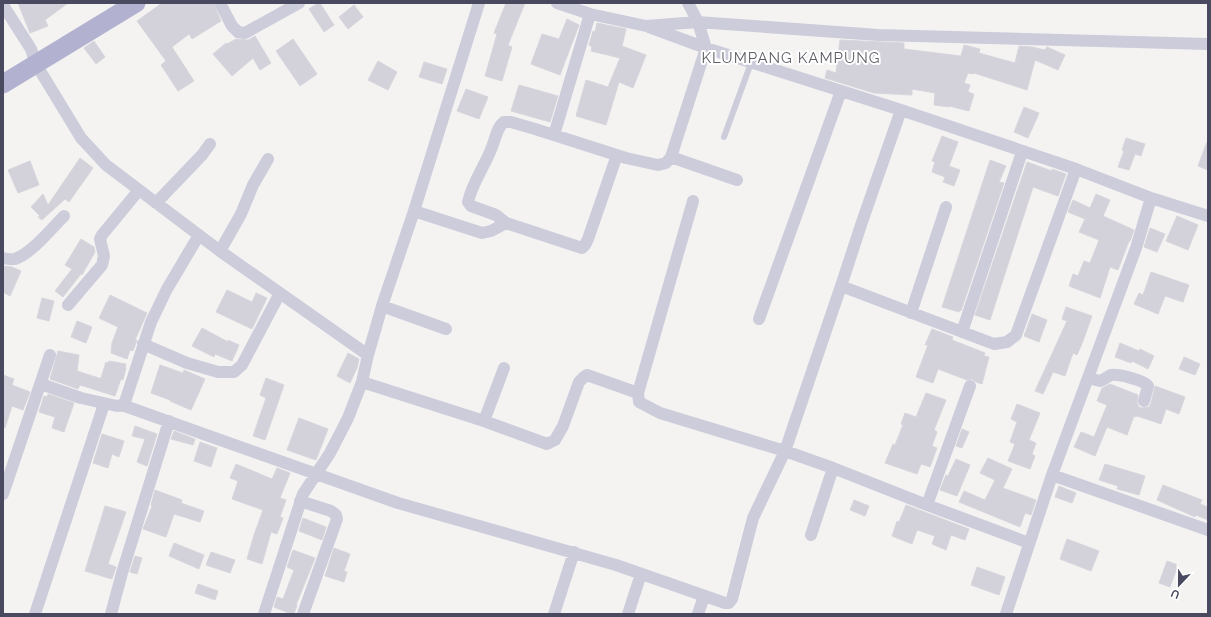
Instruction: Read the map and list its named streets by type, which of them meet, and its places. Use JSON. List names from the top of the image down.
{
  "districts": ["KLUMPANG KAMPUNG"],
  "north": "bottom"
}
